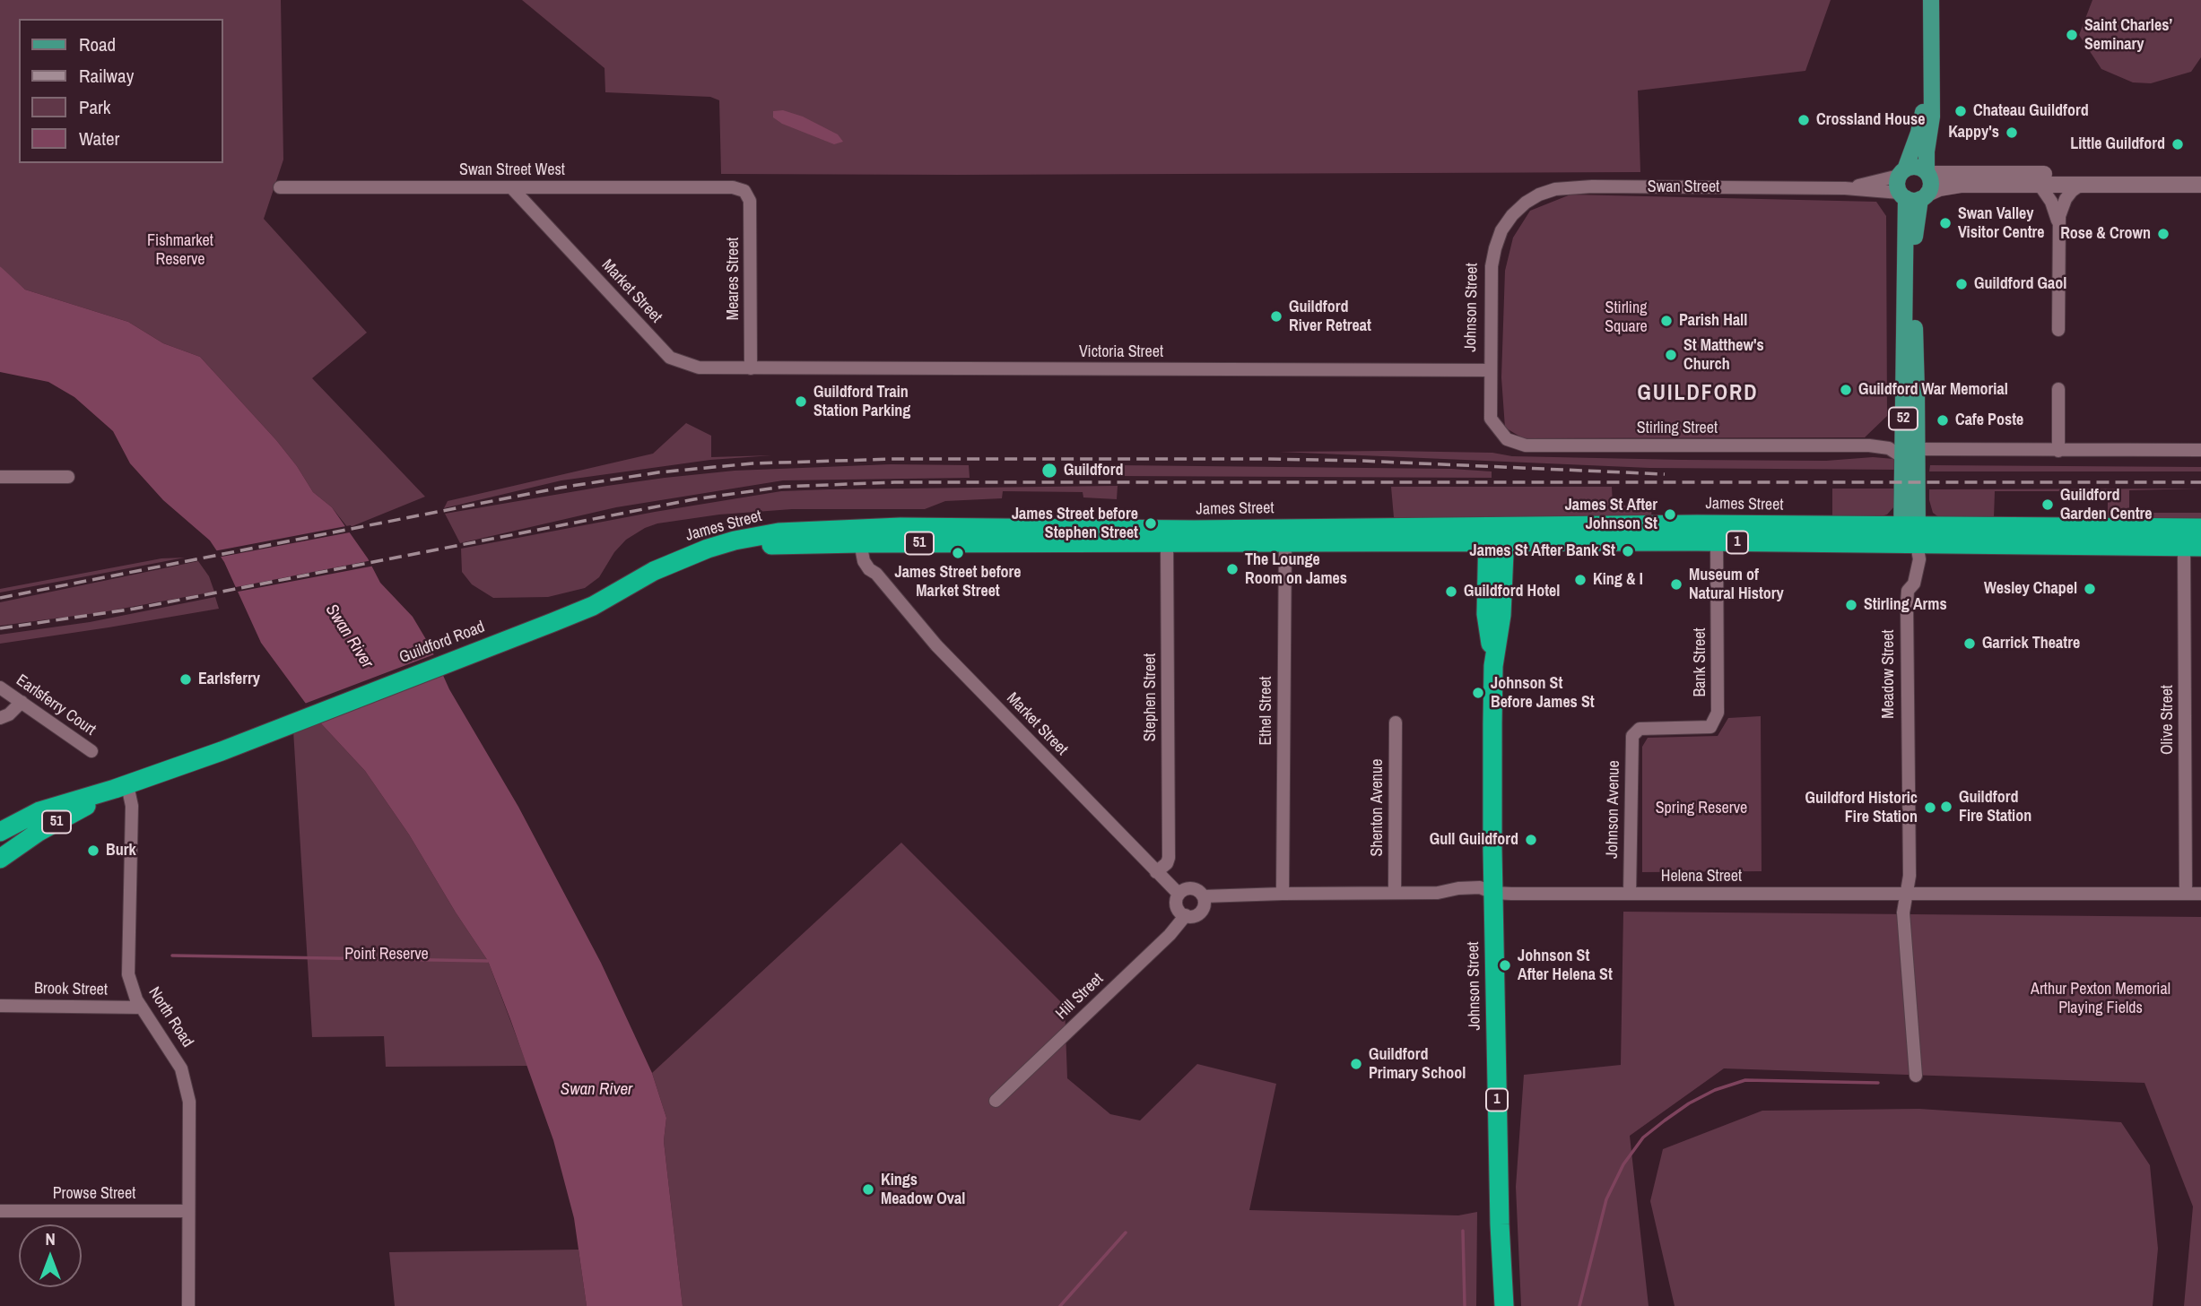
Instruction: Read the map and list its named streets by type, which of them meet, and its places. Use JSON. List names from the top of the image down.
{
  "streets": {
    "highway": [
      "Johnson Street",
      "James Street",
      "1",
      "51",
      "Guildford Road"
    ],
    "main road": ["52", "Meadow Street"],
    "street": [
      "Swan Street West",
      "Swan Street",
      "Meares Street",
      "Market Street",
      "Victoria Street",
      "Stirling Street",
      "Bank Street",
      "Stephen Street",
      "Earlsferry Court",
      "Ethel Street",
      "Olive Street",
      "Shenton Avenue",
      "Johnson Avenue",
      "Helena Street",
      "Brook Street",
      "Hill Street",
      "North Road",
      "Prowse Street"
    ]
  },
  "crossings": [
    ["Swan Street West", "Meares Street"],
    ["Swan Street West", "Market Street"],
    ["Swan Street", "Johnson Street"],
    ["Swan Street", "52"],
    ["Swan Street", "Meadow Street"],
    ["Meares Street", "Market Street"],
    ["Meares Street", "Victoria Street"],
    ["Market Street", "Victoria Street"],
    ["Market Street", "James Street"],
    ["Market Street", "Stephen Street"],
    ["Market Street", "Helena Street"],
    ["Market Street", "Hill Street"],
    ["Johnson Street", "Victoria Street"],
    ["Johnson Street", "Stirling Street"],
    ["Johnson Street", "James Street"],
    ["Johnson Street", "Helena Street"],
    ["52", "Meadow Street"],
    ["Stirling Street", "Meadow Street"],
    ["James Street", "Guildford Road"],
    ["James Street", "Bank Street"],
    ["James Street", "Meadow Street"],
    ["James Street", "Stephen Street"],
    ["James Street", "Ethel Street"],
    ["James Street", "Olive Street"],
    ["Guildford Road", "North Road"],
    ["Bank Street", "Johnson Avenue"],
    ["Meadow Street", "Helena Street"],
    ["Ethel Street", "Helena Street"],
    ["Olive Street", "Helena Street"],
    ["Shenton Avenue", "Helena Street"],
    ["Johnson Avenue", "Helena Street"],
    ["Helena Street", "Hill Street"],
    ["Brook Street", "North Road"],
    ["North Road", "Prowse Street"]
  ],
  "districts": ["GUILDFORD"],
  "water": ["Swan River"],
  "parks": [
    "Fishmarket Reserve",
    "Stirling Square",
    "Spring Reserve",
    "Point Reserve",
    "Arthur Pexton Memorial Playing Fields"
  ],
  "places": [
    "Saint Charles’ Seminary",
    "Chateau Guildford",
    "Crossland House",
    "Kappy's",
    "Little Guildford",
    "Swan Valley Visitor Centre",
    "Rose & Crown",
    "Guildford Gaol",
    "Guildford River Retreat",
    "Parish Hall",
    "St Matthew's Church",
    "Guildford War Memorial",
    "Guildford Train Station Parking",
    "Cafe Poste",
    "Guildford",
    "Guildford Garden Centre",
    "James St After Johnson St",
    "James Street before Stephen Street",
    "James St After Bank St",
    "James Street before Market Street",
    "The Lounge Room on James",
    "King & I",
    "Museum of Natural History",
    "Wesley Chapel",
    "Guildford Hotel",
    "Stirling Arms",
    "Garrick Theatre",
    "Earlsferry",
    "Johnson St Before James St",
    "Guildford Fire Station",
    "Guildford Historic Fire Station",
    "Gull Guildford",
    "Burk",
    "Johnson St After Helena St",
    "Guildford Primary School",
    "Kings Meadow Oval"
  ],
  "legend": [
    "Road",
    "Railway",
    "Park",
    "Water"
  ],
  "north": "top"
}
